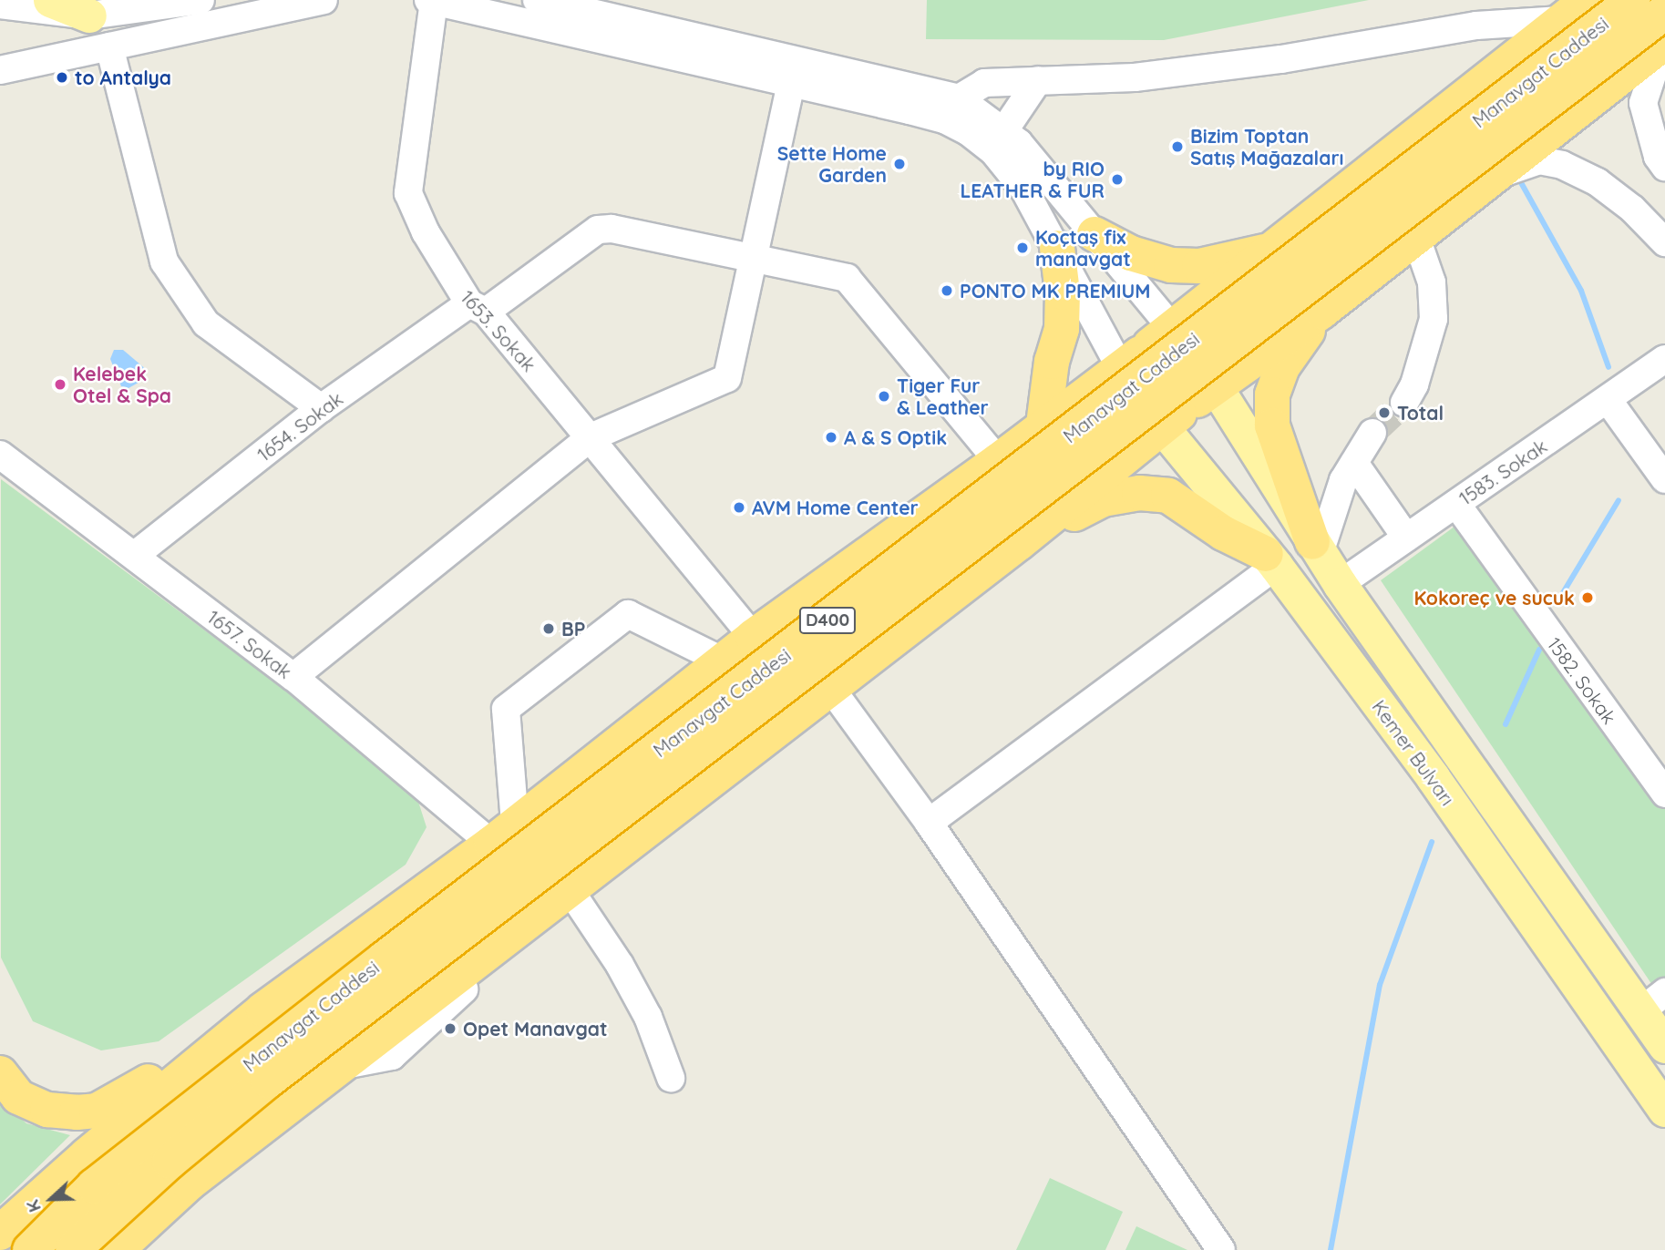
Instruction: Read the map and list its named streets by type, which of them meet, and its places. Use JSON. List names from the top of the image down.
{
  "streets": {
    "highway": ["Manavgat Caddesi", "D400"],
    "main road": ["Kemer Bulvarı"],
    "street": [
      "1653. Sokak",
      "1654. Sokak",
      "1583. Sokak",
      "1657. Sokak",
      "1582. Sokak"
    ]
  },
  "crossings": [
    ["1653. Sokak", "1654. Sokak"],
    ["1654. Sokak", "1657. Sokak"],
    ["1583. Sokak", "1582. Sokak"],
    ["1583. Sokak", "Kemer Bulvarı"]
  ],
  "places": [
    "to Antalya",
    "Bizim Toptan Satış Mağazaları",
    "Sette Home Garden",
    "by RIO LEATHER & FUR",
    "Koçtaş fix manavgat",
    "PONTO MK PREMIUM",
    "Kelebek Otel & Spa",
    "Tiger Fur & Leather",
    "Total",
    "A & S Optik",
    "AVM Home Center",
    "Kokoreç ve sucuk",
    "BP",
    "Opet Manavgat"
  ],
  "north": "left"
}
